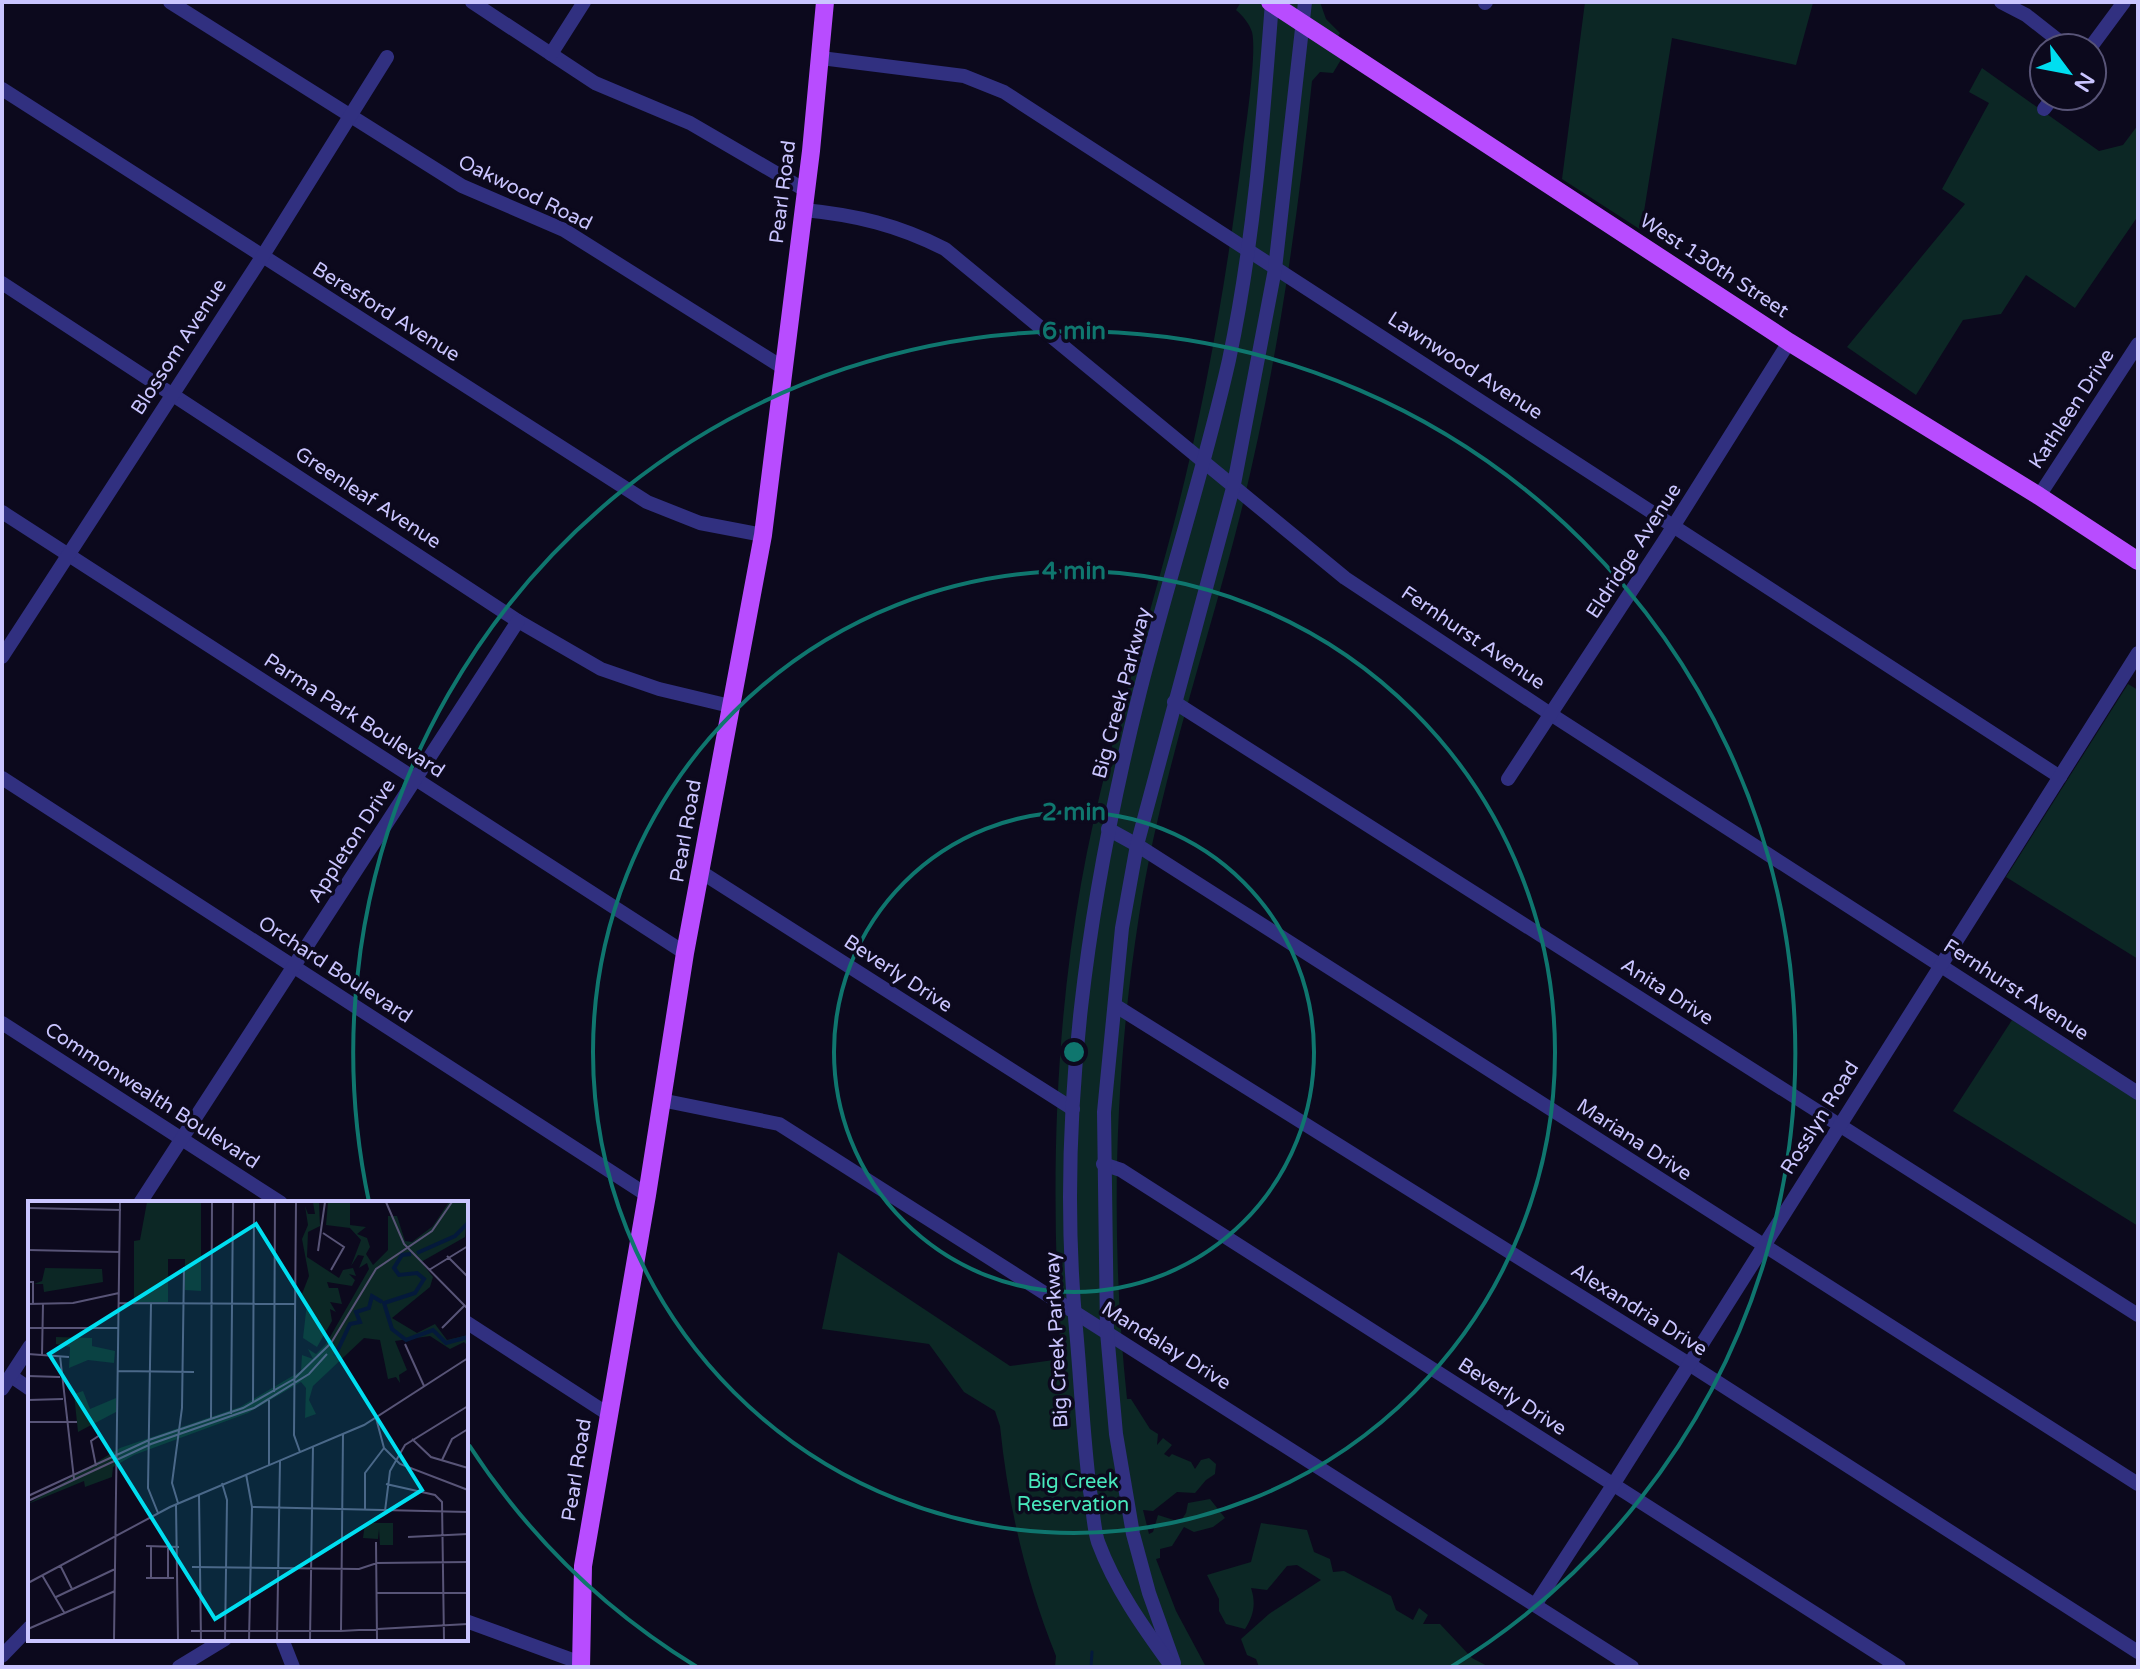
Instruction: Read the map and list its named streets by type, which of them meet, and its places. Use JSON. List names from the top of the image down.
{
  "streets": {
    "main road": ["Pearl Road", "West 130th Street"],
    "street": [
      "Oakwood Road",
      "Beresford Avenue",
      "Blossom Avenue",
      "Lawnwood Avenue",
      "Kathleen Drive",
      "Greenleaf Avenue",
      "Eldridge Avenue",
      "Fernhurst Avenue",
      "Big Creek Parkway",
      "Parma Park Boulevard",
      "Appleton Drive",
      "Orchard Boulevard",
      "Beverly Drive",
      "Anita Drive",
      "Commonwealth Boulevard",
      "Rosslyn Road",
      "Mariana Drive",
      "Alexandria Drive",
      "Mandalay Drive"
    ]
  },
  "crossings": [
    ["Pearl Road", "Oakwood Road"],
    ["Pearl Road", "Beresford Avenue"],
    ["Pearl Road", "Lawnwood Avenue"],
    ["Pearl Road", "Greenleaf Avenue"],
    ["Pearl Road", "Fernhurst Avenue"],
    ["Pearl Road", "Parma Park Boulevard"],
    ["Pearl Road", "Orchard Boulevard"],
    ["Pearl Road", "Beverly Drive"],
    ["Pearl Road", "Mandalay Drive"],
    ["Oakwood Road", "Blossom Avenue"],
    ["West 130th Street", "Kathleen Drive"],
    ["West 130th Street", "Eldridge Avenue"],
    ["West 130th Street", "Big Creek Parkway"],
    ["Beresford Avenue", "Blossom Avenue"],
    ["Blossom Avenue", "Greenleaf Avenue"],
    ["Blossom Avenue", "Parma Park Boulevard"],
    ["Lawnwood Avenue", "Eldridge Avenue"],
    ["Lawnwood Avenue", "Big Creek Parkway"],
    ["Lawnwood Avenue", "Rosslyn Road"],
    ["Greenleaf Avenue", "Appleton Drive"],
    ["Eldridge Avenue", "Fernhurst Avenue"],
    ["Fernhurst Avenue", "Big Creek Parkway"],
    ["Fernhurst Avenue", "Rosslyn Road"],
    ["Big Creek Parkway", "Beverly Drive"],
    ["Big Creek Parkway", "Anita Drive"],
    ["Big Creek Parkway", "Mariana Drive"],
    ["Big Creek Parkway", "Alexandria Drive"],
    ["Big Creek Parkway", "Mandalay Drive"],
    ["Parma Park Boulevard", "Appleton Drive"],
    ["Appleton Drive", "Orchard Boulevard"],
    ["Appleton Drive", "Commonwealth Boulevard"],
    ["Beverly Drive", "Rosslyn Road"],
    ["Anita Drive", "Rosslyn Road"],
    ["Rosslyn Road", "Mariana Drive"],
    ["Rosslyn Road", "Alexandria Drive"],
    ["Rosslyn Road", "Mandalay Drive"]
  ],
  "parks": ["Big Creek Reservation"],
  "north": "bottom right",
  "rings": ["6 min", "4 min", "2 min"]
}
